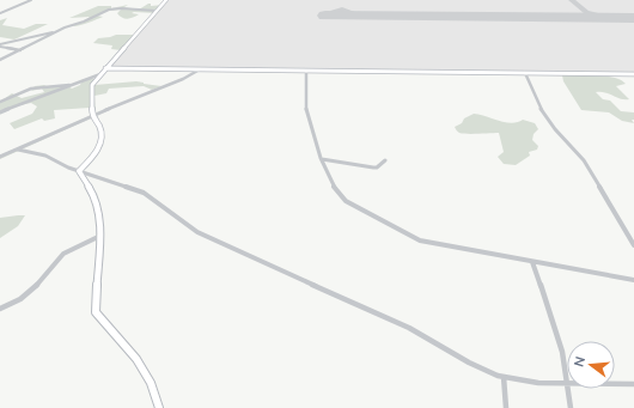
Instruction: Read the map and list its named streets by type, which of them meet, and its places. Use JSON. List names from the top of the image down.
{
  "north": "left"
}
